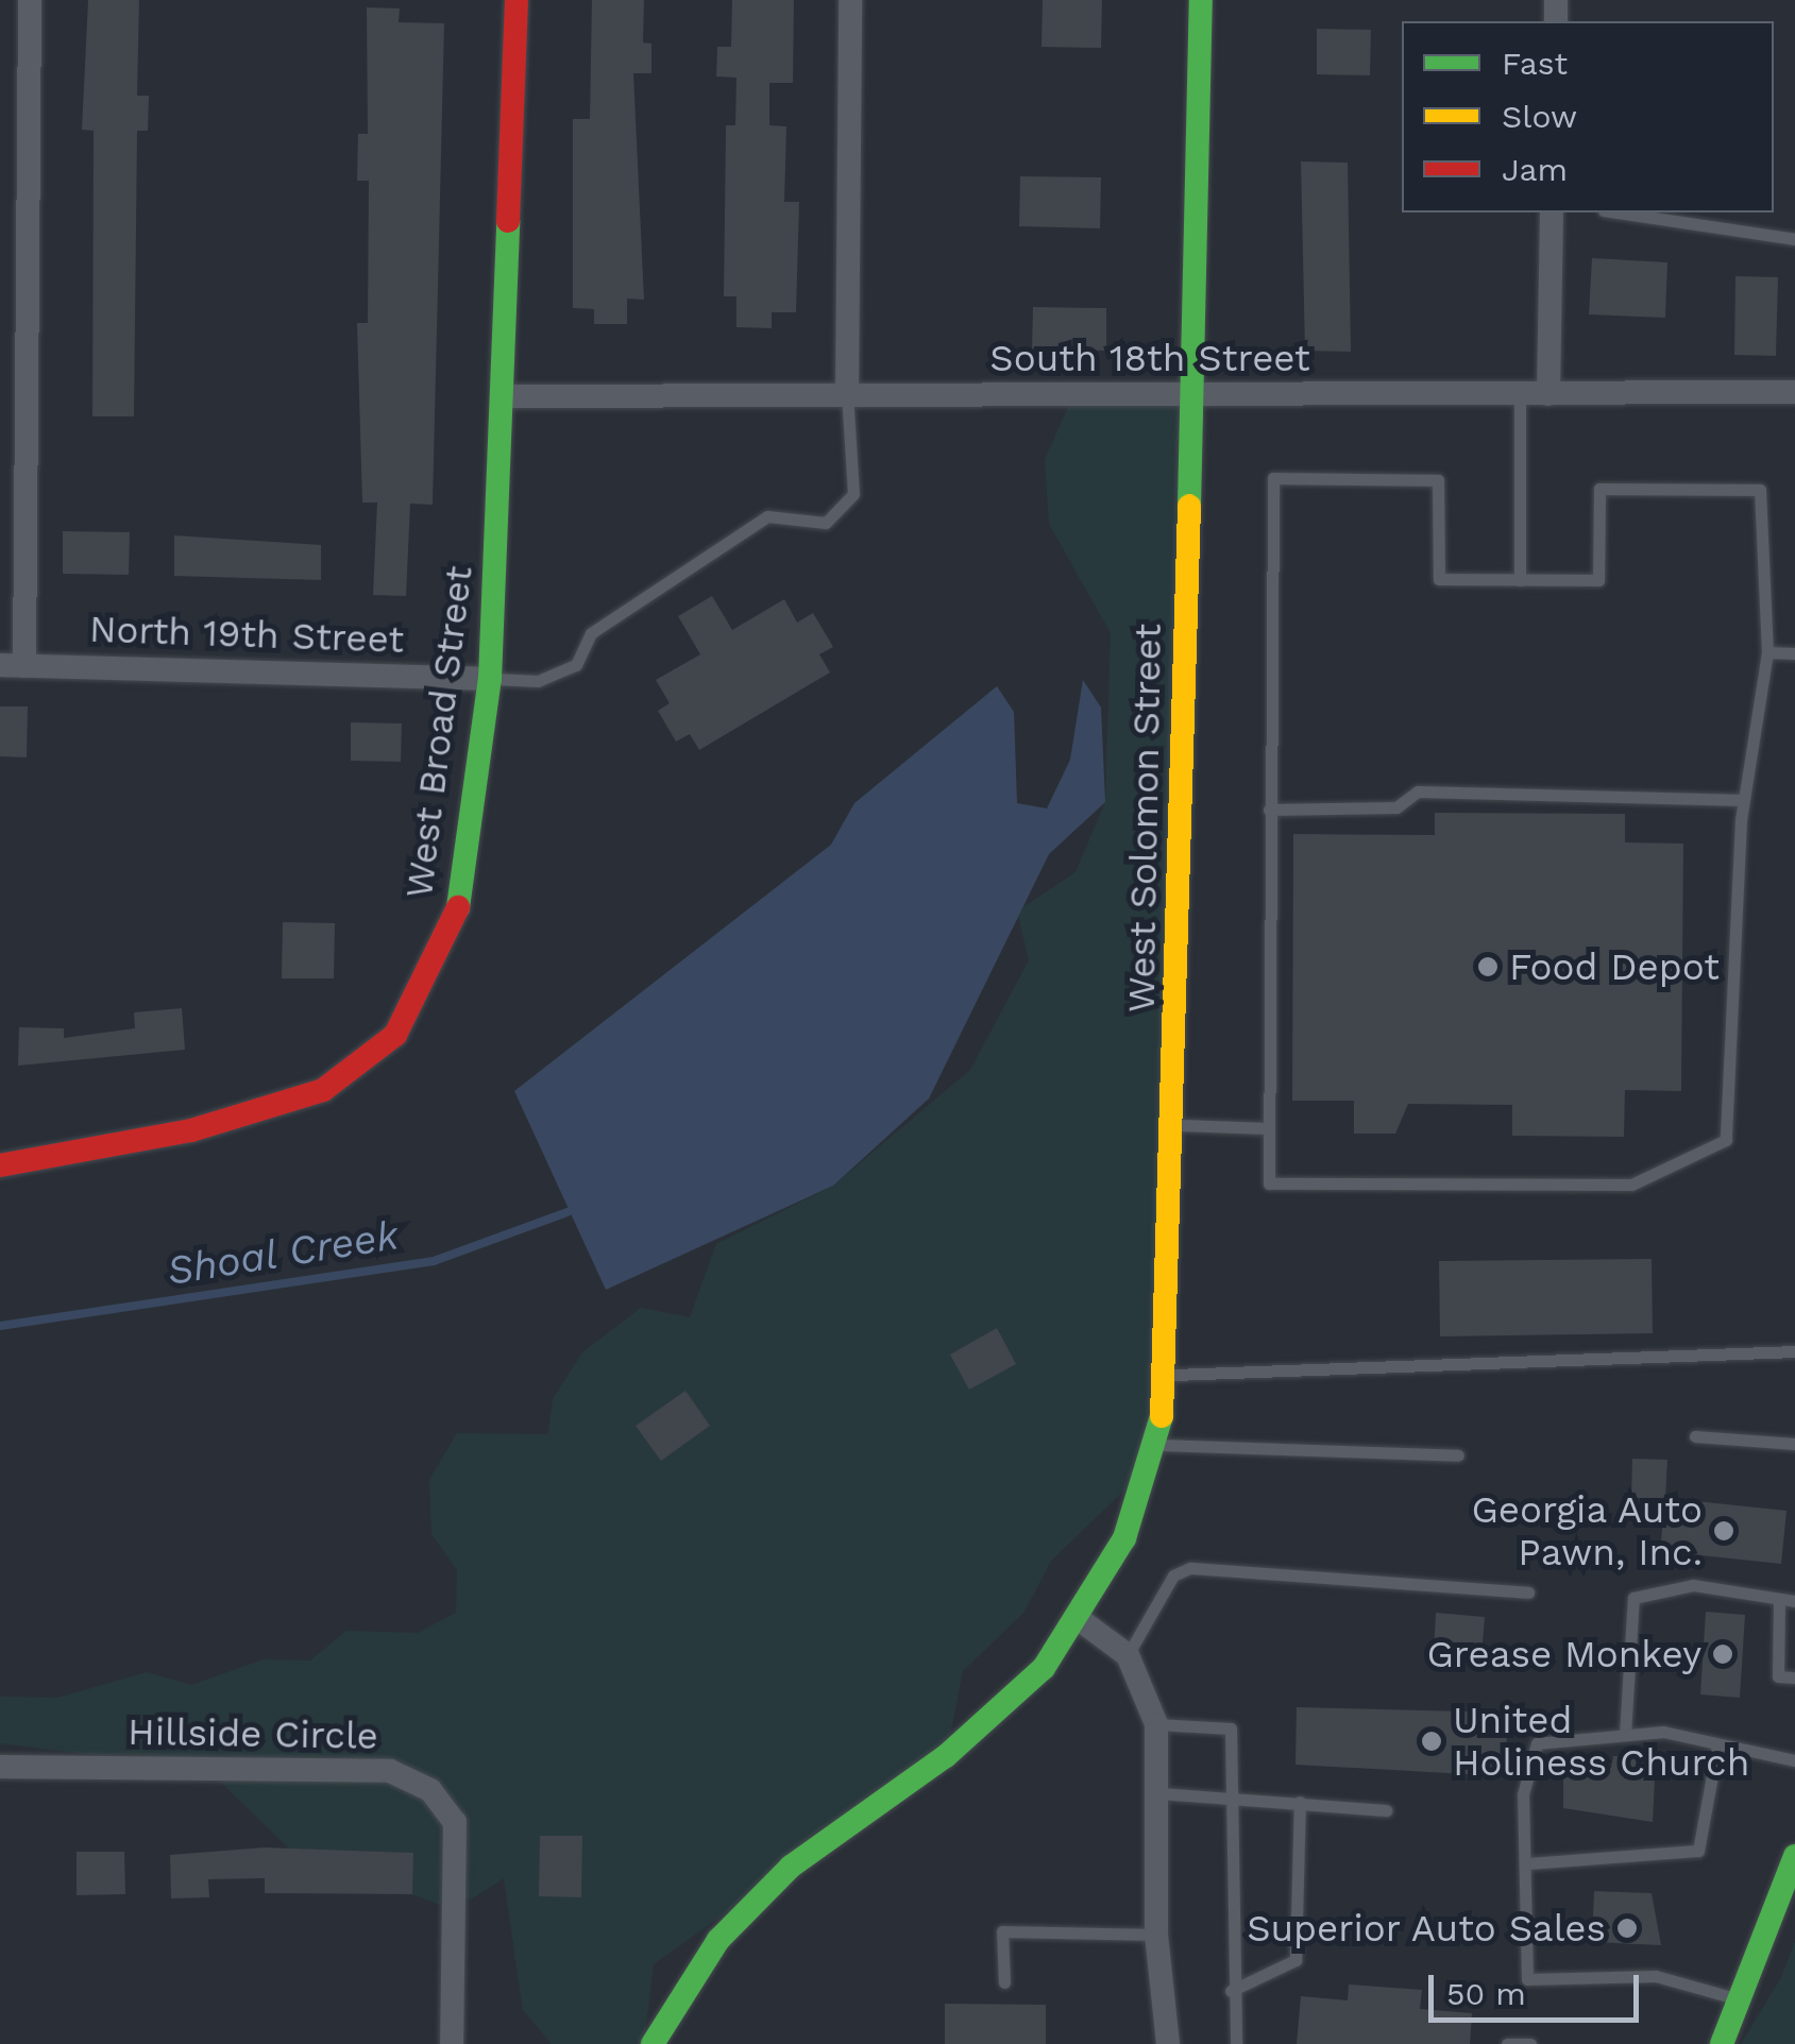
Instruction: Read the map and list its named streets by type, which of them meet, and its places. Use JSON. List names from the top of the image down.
{
  "streets": {
    "street": [
      "South 18th Street",
      "North 19th Street",
      "West Broad Street",
      "West Solomon Street",
      "Hillside Circle"
    ]
  },
  "crossings": [
    ["South 18th Street", "West Broad Street"],
    ["South 18th Street", "West Solomon Street"],
    ["North 19th Street", "West Broad Street"]
  ],
  "water": ["Shoal Creek"],
  "places": [
    "Food Depot",
    "Georgia Auto Pawn, Inc.",
    "Grease Monkey",
    "United Holiness Church",
    "Superior Auto Sales"
  ],
  "legend": ["Fast", "Slow", "Jam"],
  "scale_bar": "50 m"
}
